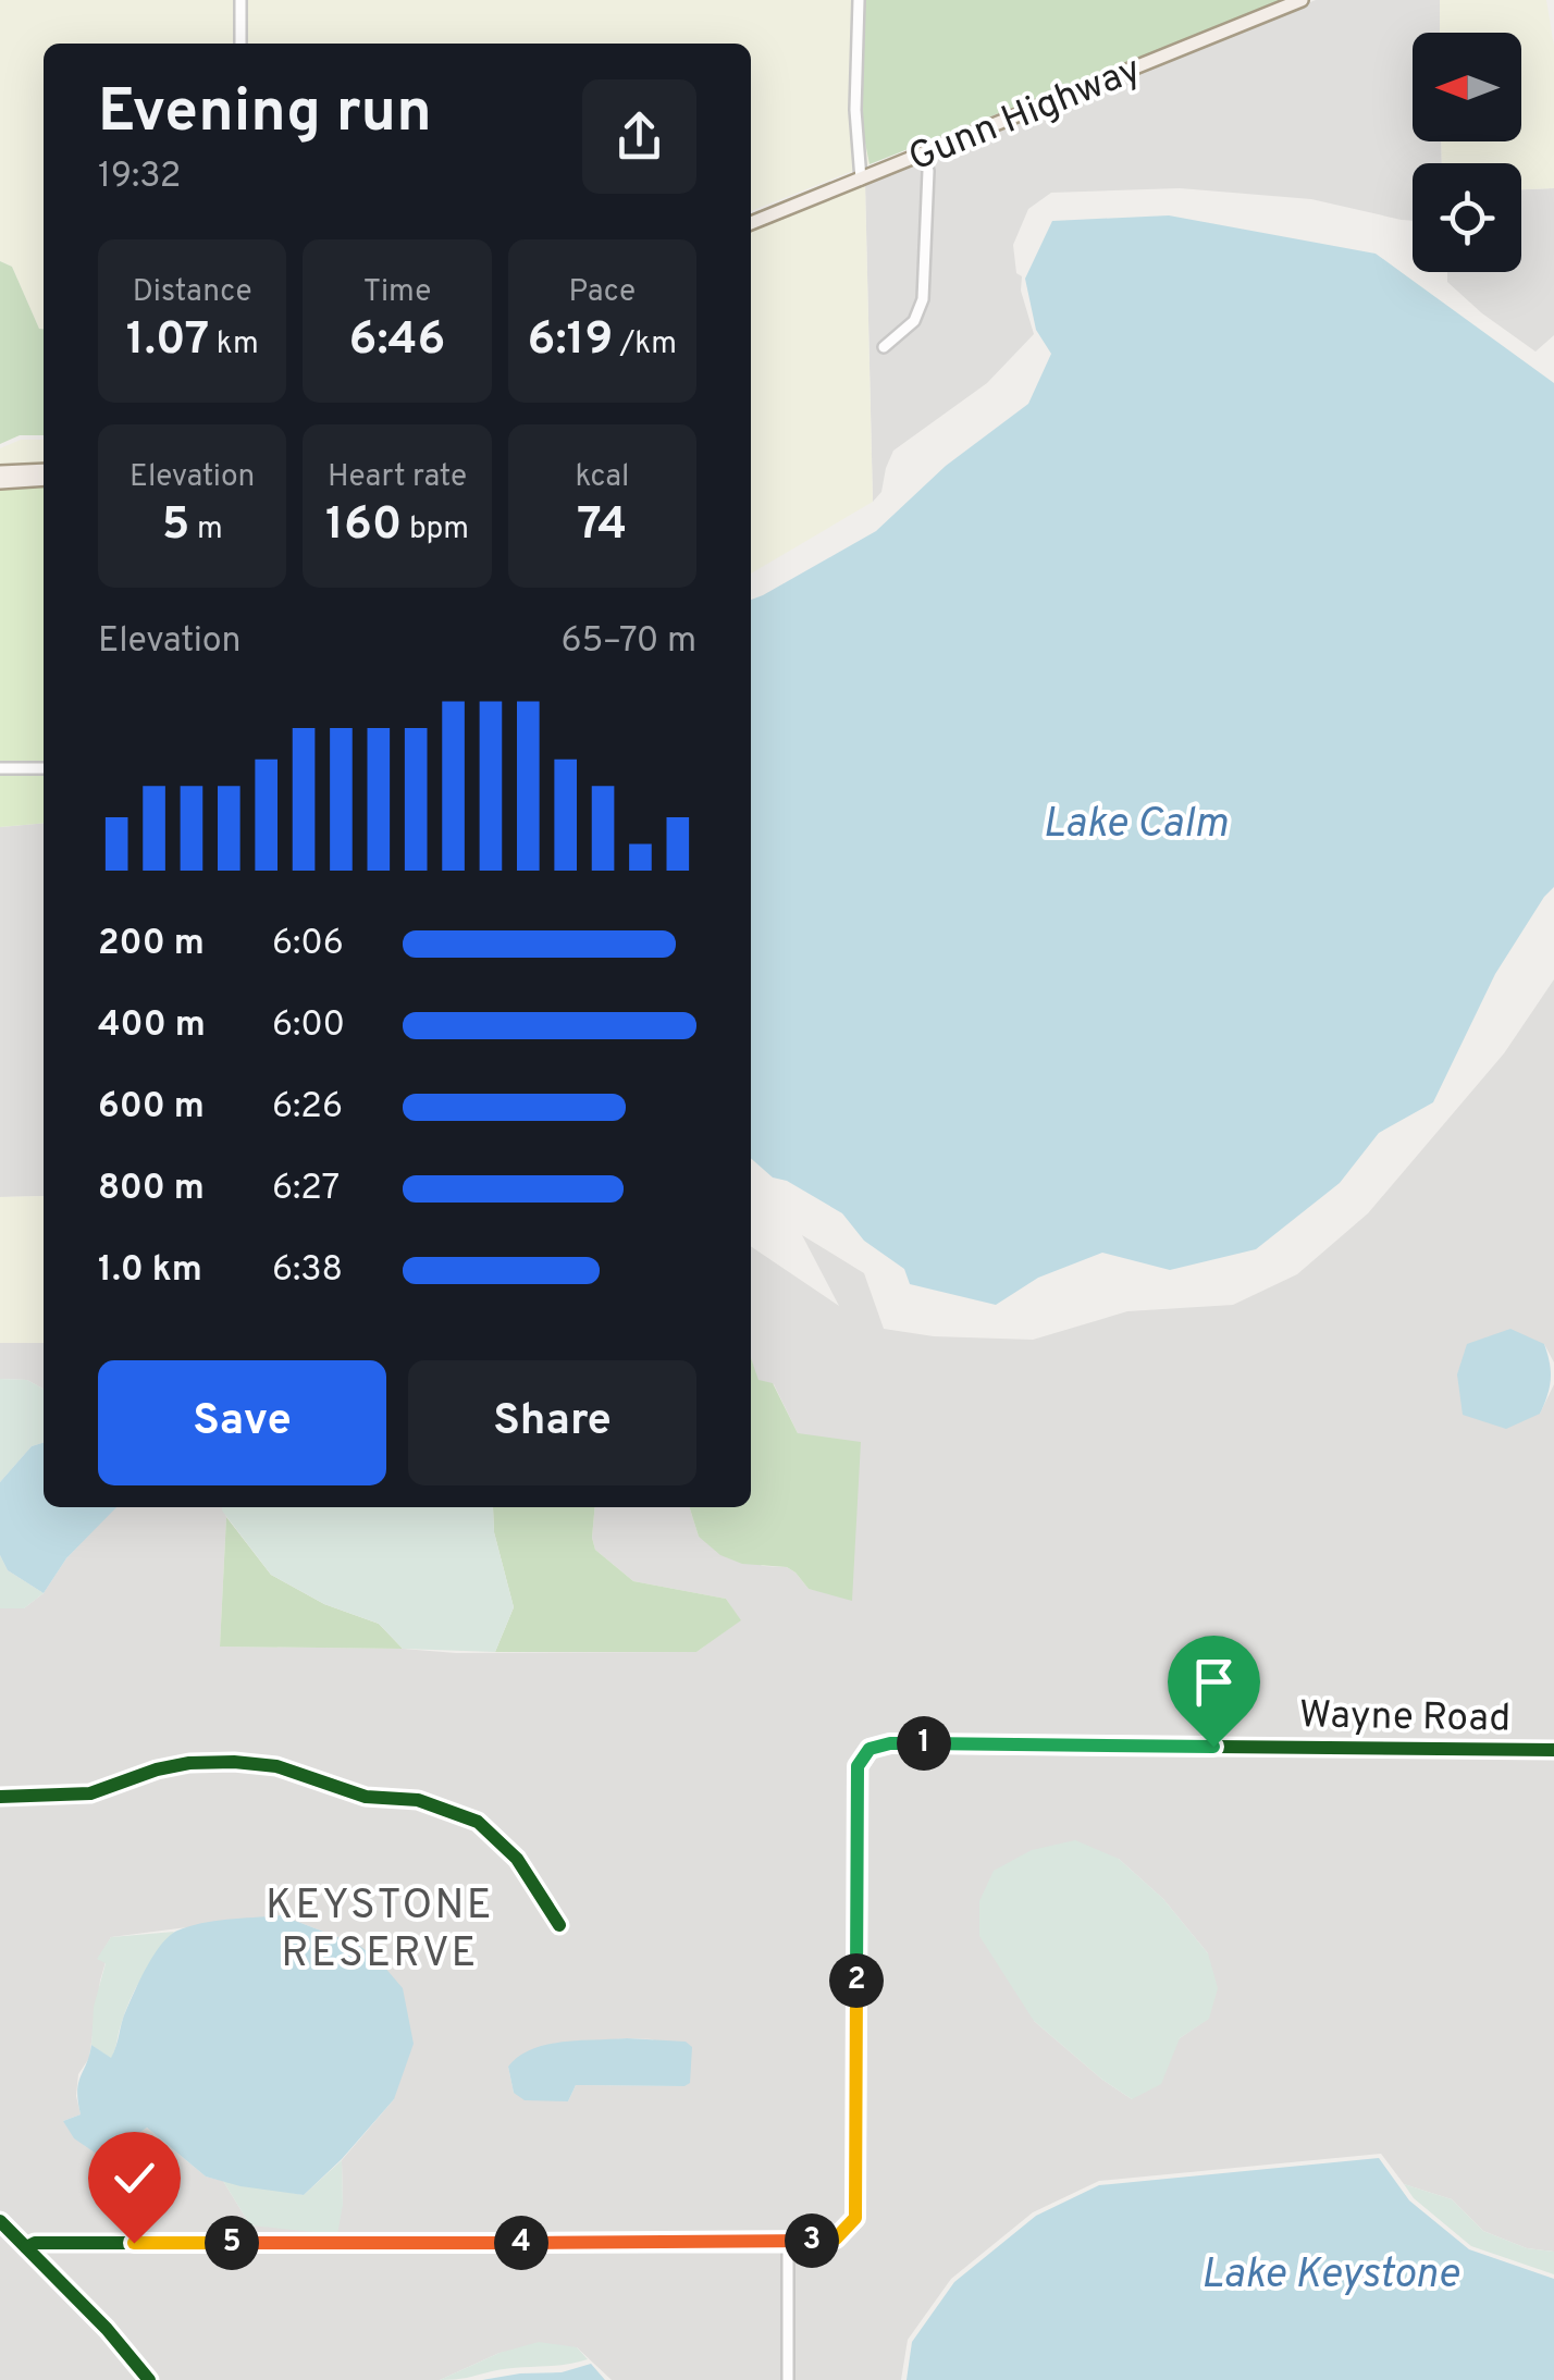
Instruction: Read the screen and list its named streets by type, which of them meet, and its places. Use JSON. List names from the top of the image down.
{
  "streets": {
    "main road": ["Gunn Highway"],
    "street": ["Wayne Road"]
  },
  "districts": ["KEYSTONE RESERVE"],
  "water": ["Lake Calm", "Lake Keystone"],
  "north": "left",
  "page": {
    "heading": ["Evening run", "19:32"],
    "stats": [
      ["Distance", "1.07 km"],
      ["Time", "6:46"],
      ["Pace", "6:19 /km"],
      ["Elevation", "5 m"],
      ["Heart rate", "160 bpm"],
      ["kcal", "74"]
    ],
    "chart": ["Elevation", "65–70 m"],
    "list": [
      {
        "name": "200 m",
        "note": "6:06"
      },
      {
        "name": "400 m",
        "note": "6:00"
      },
      {
        "name": "600 m",
        "note": "6:26"
      },
      {
        "name": "800 m",
        "note": "6:27"
      },
      {
        "name": "1.0 km",
        "note": "6:38"
      }
    ],
    "buttons": ["Save", "Share"],
    "pins": [
      "1",
      "2",
      "3",
      "4",
      "5"
    ]
  }
}
